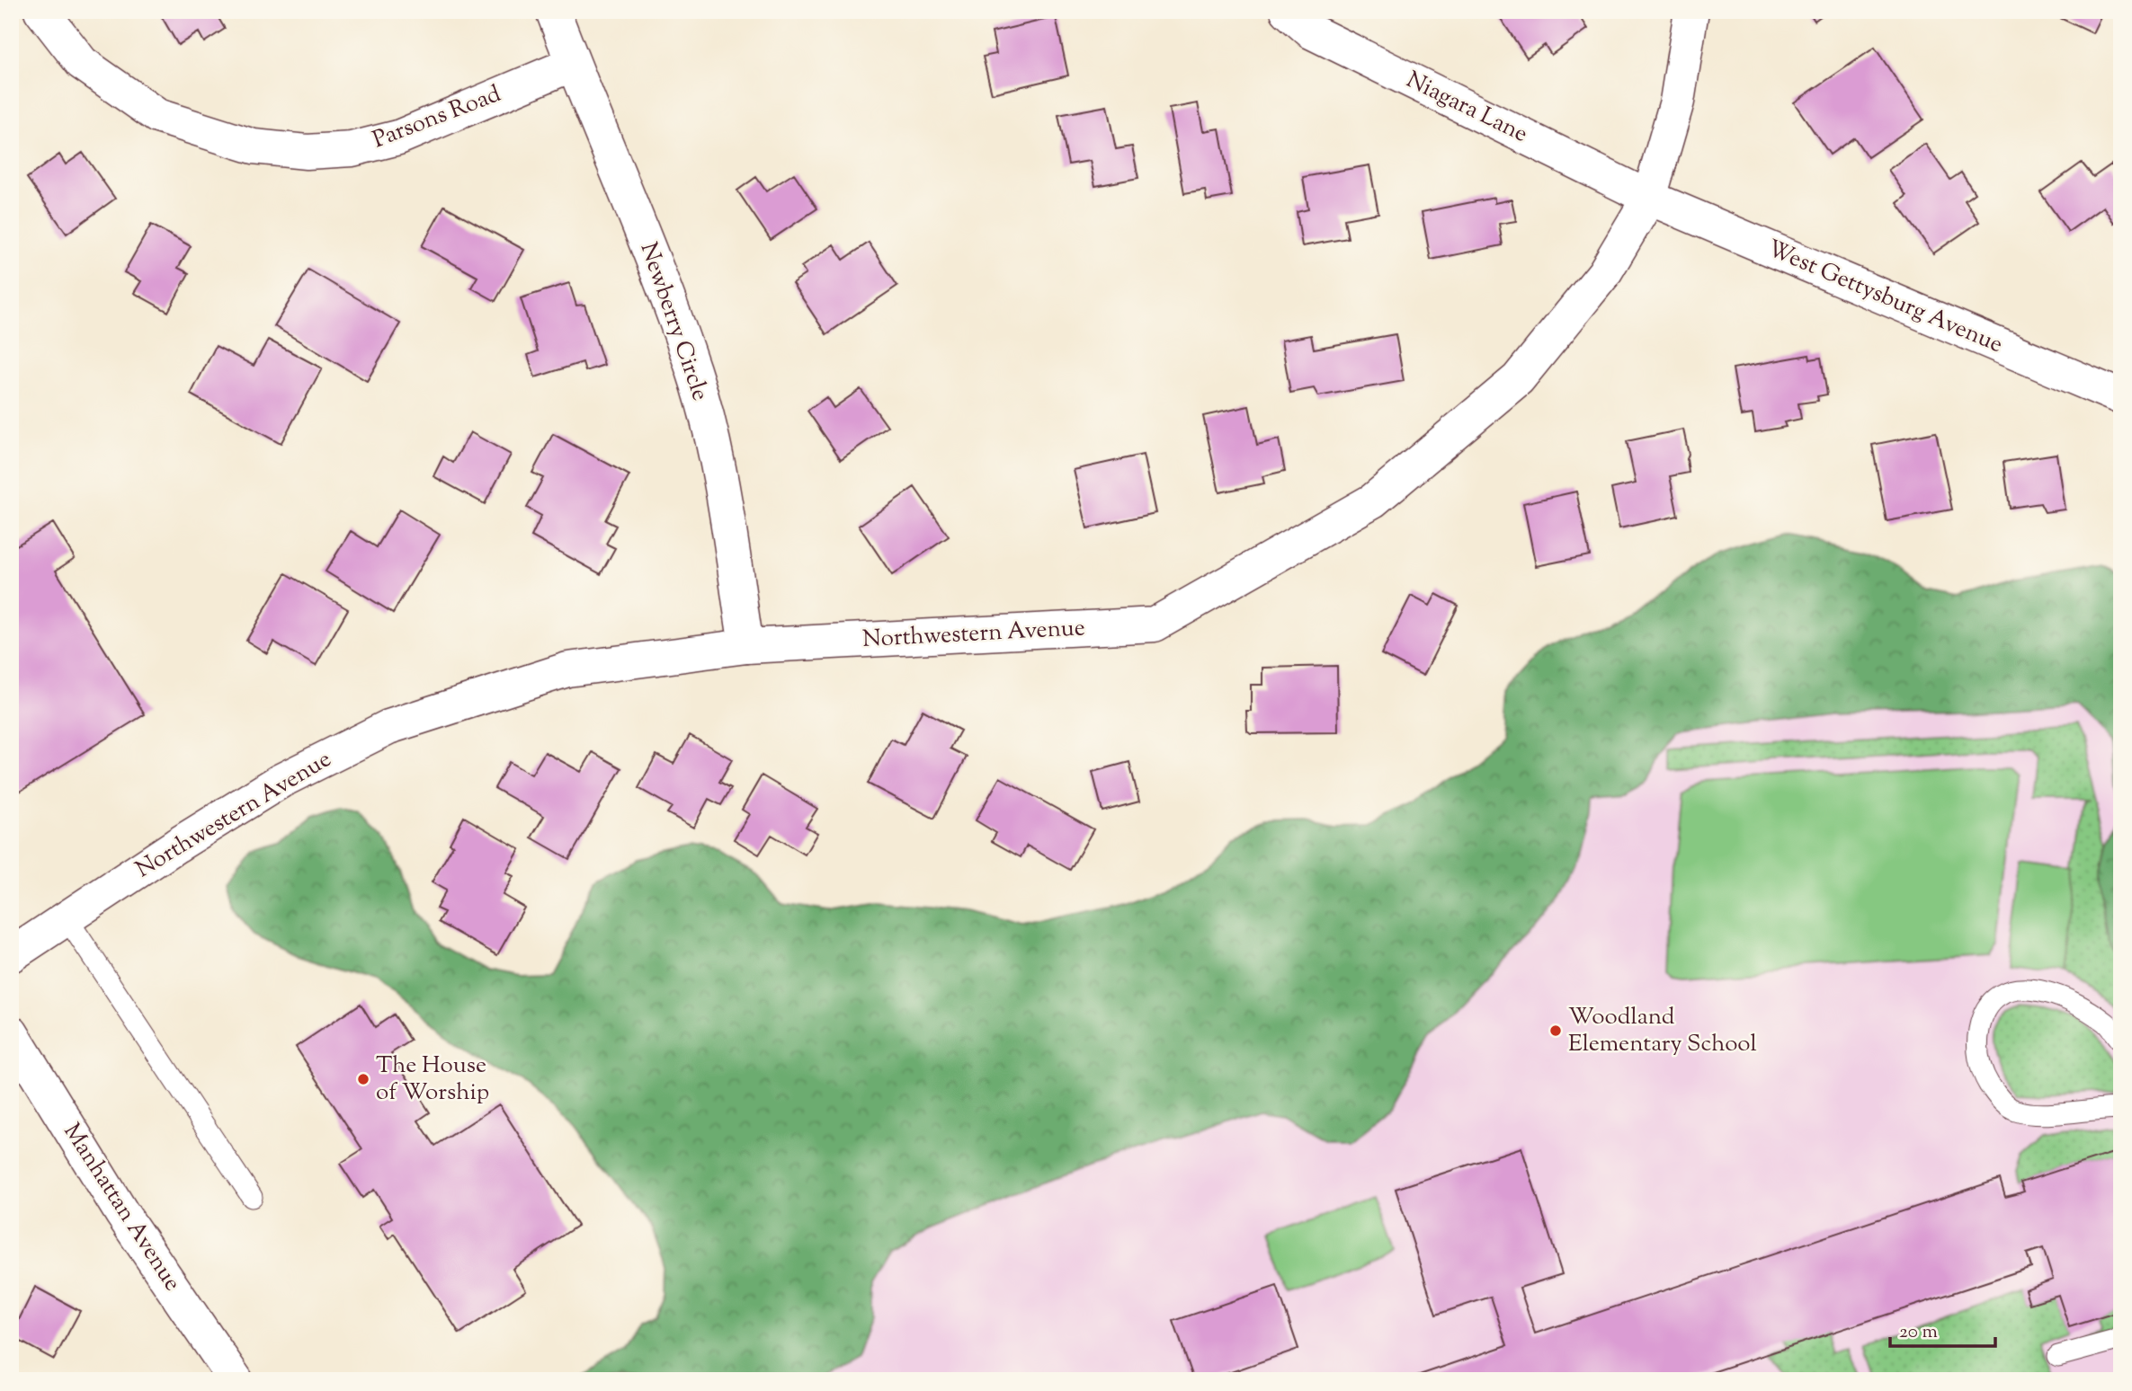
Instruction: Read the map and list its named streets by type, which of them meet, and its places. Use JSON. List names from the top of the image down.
{
  "streets": {
    "street": [
      "Niagara Lane",
      "Parsons Road",
      "West Gettysburg Avenue",
      "Newberry Circle",
      "Northwestern Avenue",
      "Manhattan Avenue"
    ]
  },
  "crossings": [
    ["Niagara Lane", "West Gettysburg Avenue"],
    ["Niagara Lane", "Northwestern Avenue"],
    ["Parsons Road", "Newberry Circle"],
    ["West Gettysburg Avenue", "Northwestern Avenue"],
    ["Newberry Circle", "Northwestern Avenue"]
  ],
  "places": ["Woodland Elementary School", "The House of Worship"],
  "scale_bar": "20 m"
}
